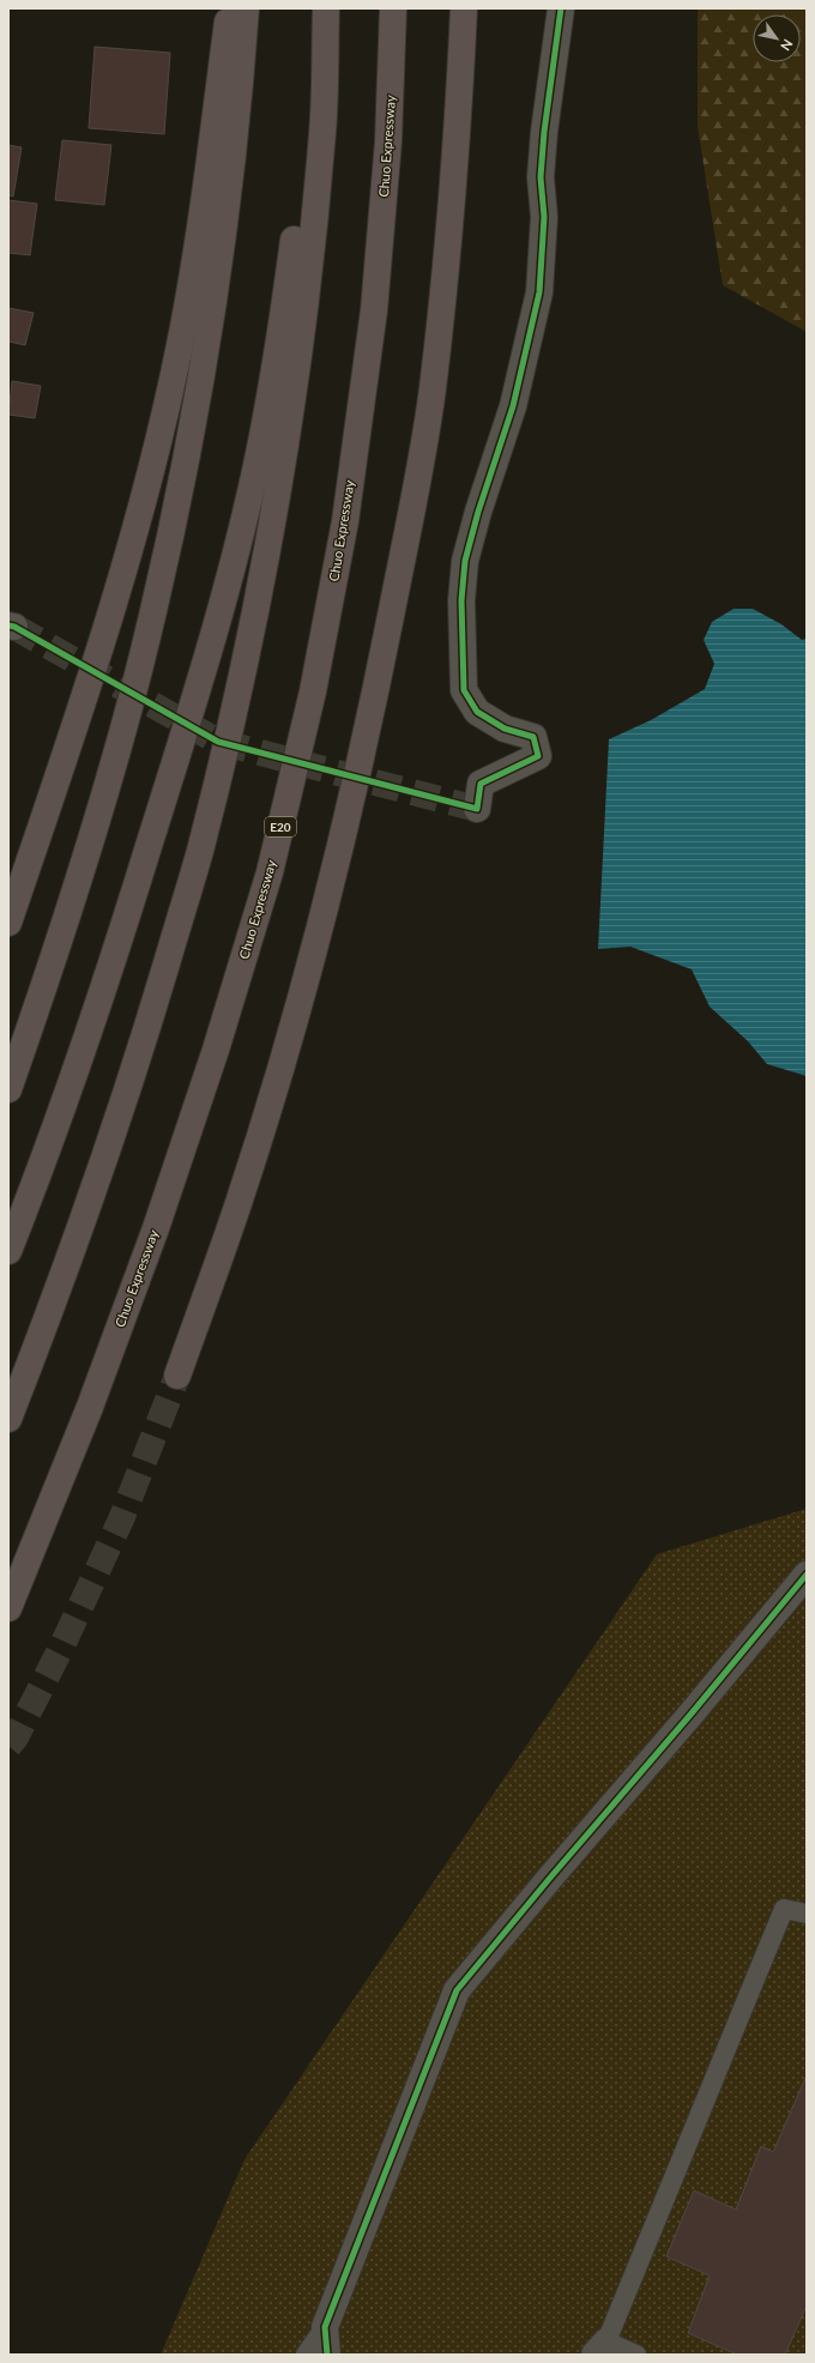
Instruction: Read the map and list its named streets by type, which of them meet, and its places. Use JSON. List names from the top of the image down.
{
  "streets": {
    "highway": ["Chuo Expressway", "E20"]
  },
  "north": "bottom right"
}
